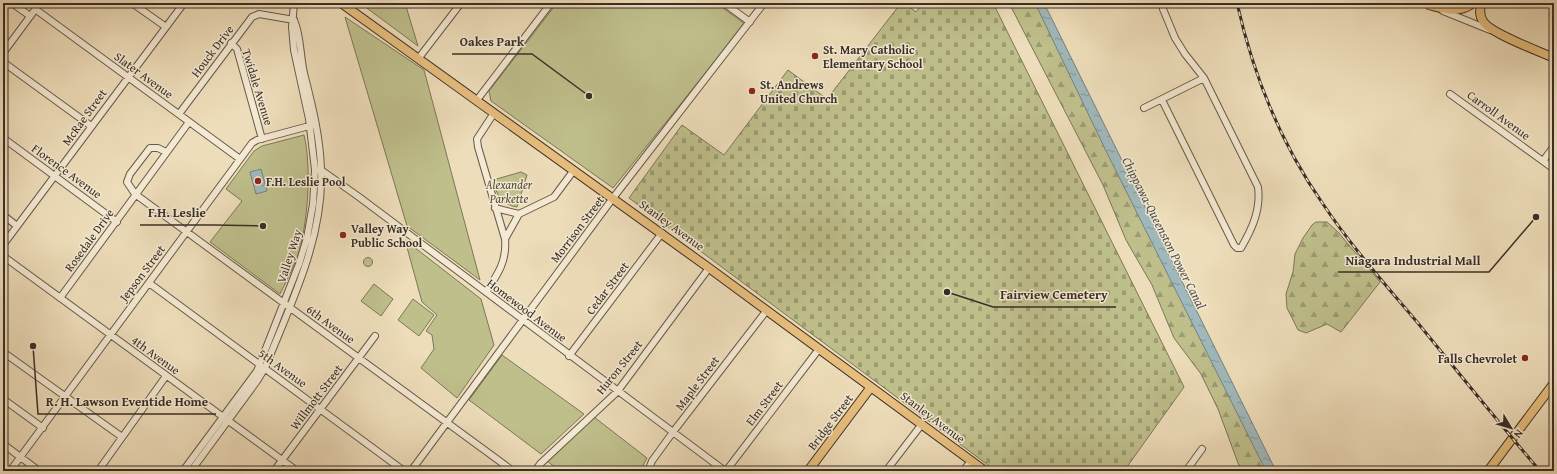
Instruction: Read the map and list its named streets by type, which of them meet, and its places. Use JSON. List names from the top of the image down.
{
  "streets": {
    "main road": ["Stanley Avenue", "Bridge Street"],
    "street": [
      "Houck Drive",
      "Slater Avenue",
      "Twidale Avenue",
      "Carroll Avenue",
      "McRae Street",
      "Florence Avenue",
      "Morrison Street",
      "Rosedale Drive",
      "Valley Way",
      "Jepson Street",
      "Cedar Street",
      "Homewood Avenue",
      "6th Avenue",
      "4th Avenue",
      "Huron Street",
      "5th Avenue",
      "Maple Street",
      "Willmott Street",
      "Elm Street"
    ]
  },
  "crossings": [
    ["Houck Drive", "Slater Avenue"],
    ["Houck Drive", "Twidale Avenue"],
    ["Houck Drive", "Valley Way"],
    ["Slater Avenue", "McRae Street"],
    ["Slater Avenue", "Rosedale Drive"],
    ["Slater Avenue", "Jepson Street"],
    ["Twidale Avenue", "Jepson Street"],
    ["McRae Street", "Florence Avenue"],
    ["Florence Avenue", "Rosedale Drive"],
    ["Stanley Avenue", "Morrison Street"],
    ["Stanley Avenue", "Cedar Street"],
    ["Stanley Avenue", "Huron Street"],
    ["Stanley Avenue", "Maple Street"],
    ["Stanley Avenue", "Elm Street"],
    ["Stanley Avenue", "Bridge Street"],
    ["Morrison Street", "Homewood Avenue"],
    ["Morrison Street", "6th Avenue"],
    ["Rosedale Drive", "6th Avenue"],
    ["Rosedale Drive", "4th Avenue"],
    ["Valley Way", "Jepson Street"],
    ["Valley Way", "Homewood Avenue"],
    ["Valley Way", "6th Avenue"],
    ["Valley Way", "4th Avenue"],
    ["Valley Way", "5th Avenue"],
    ["Jepson Street", "6th Avenue"],
    ["Jepson Street", "4th Avenue"],
    ["Jepson Street", "5th Avenue"],
    ["Cedar Street", "Homewood Avenue"],
    ["Homewood Avenue", "Huron Street"],
    ["Homewood Avenue", "Maple Street"],
    ["Homewood Avenue", "Elm Street"],
    ["6th Avenue", "Willmott Street"],
    ["4th Avenue", "Willmott Street"],
    ["5th Avenue", "Willmott Street"]
  ],
  "water": ["Chippawa-Queenston Power Canal"],
  "parks": ["Alexander Parkette"],
  "places": [
    "St. Mary Catholic Elementary School",
    "St. Andrews United Church",
    "Oakes Park",
    "F.H. Leslie Pool",
    "Niagara Industrial Mall",
    "F.H. Leslie",
    "Valley Way Public School",
    "Fairview Cemetery",
    "R. H. Lawson Eventide Home",
    "Falls Chevrolet"
  ],
  "north": "bottom right"
}
